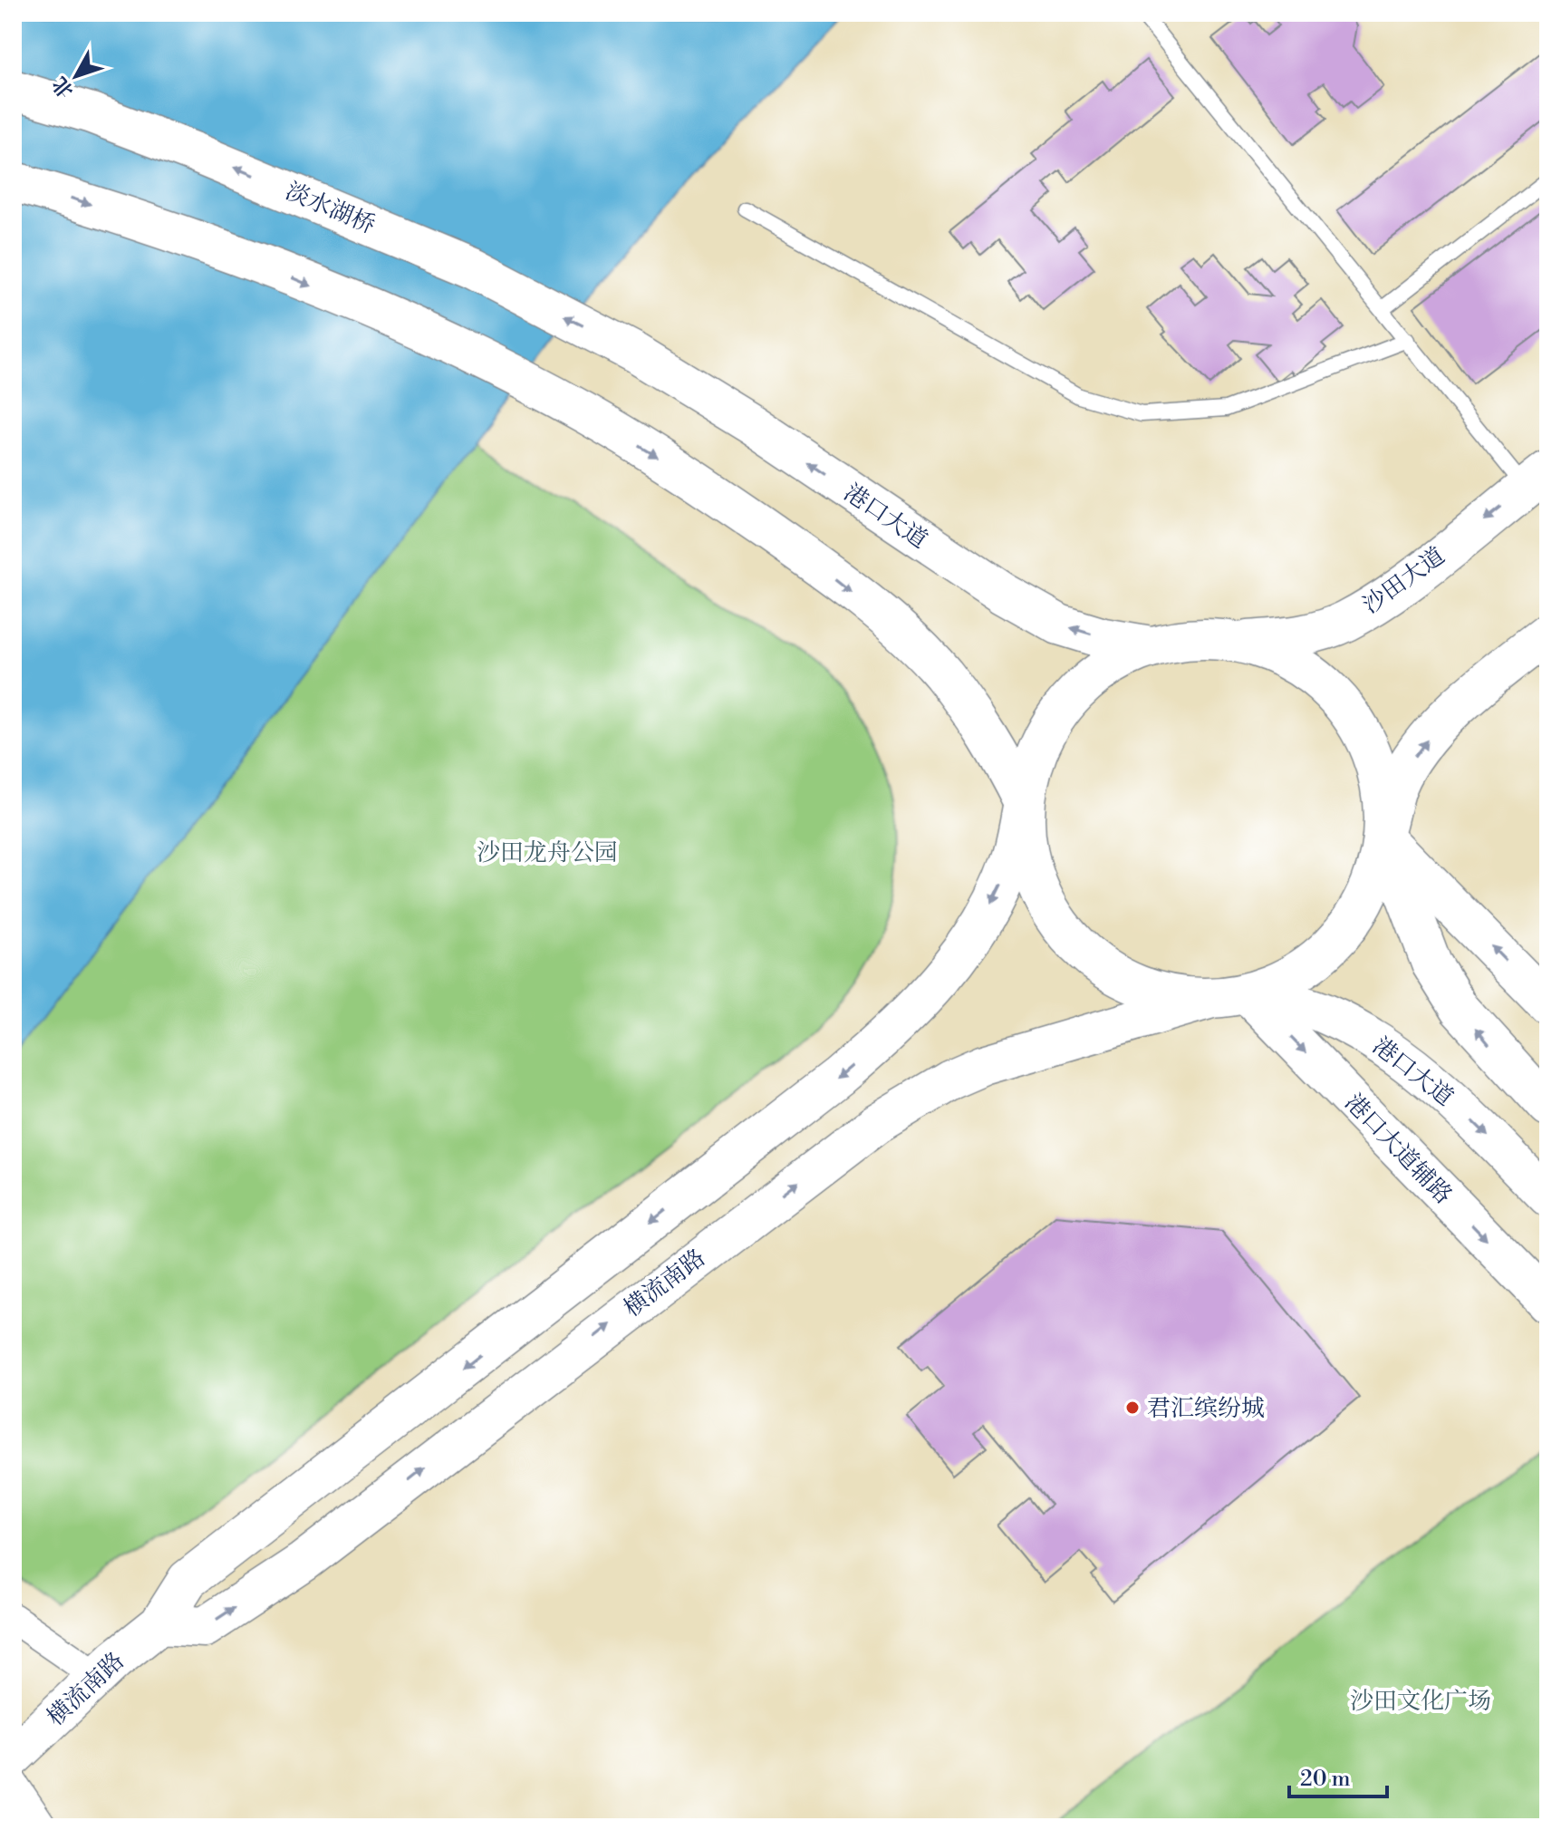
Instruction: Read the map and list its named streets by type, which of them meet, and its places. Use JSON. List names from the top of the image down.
{
  "streets": {
    "main road": [
      "淡水湖桥",
      "港口大道",
      "沙田大道",
      "港口大道辅路",
      "横流南路"
    ]
  },
  "crossings": [
    ["淡水湖桥", "港口大道"],
    ["港口大道", "港口大道辅路"]
  ],
  "one_way": ["沙田大道"],
  "parks": ["沙田龙舟公园", "沙田文化广场"],
  "places": ["君汇缤纷城"],
  "scale_bar": "20 m",
  "north": "bottom left"
}
